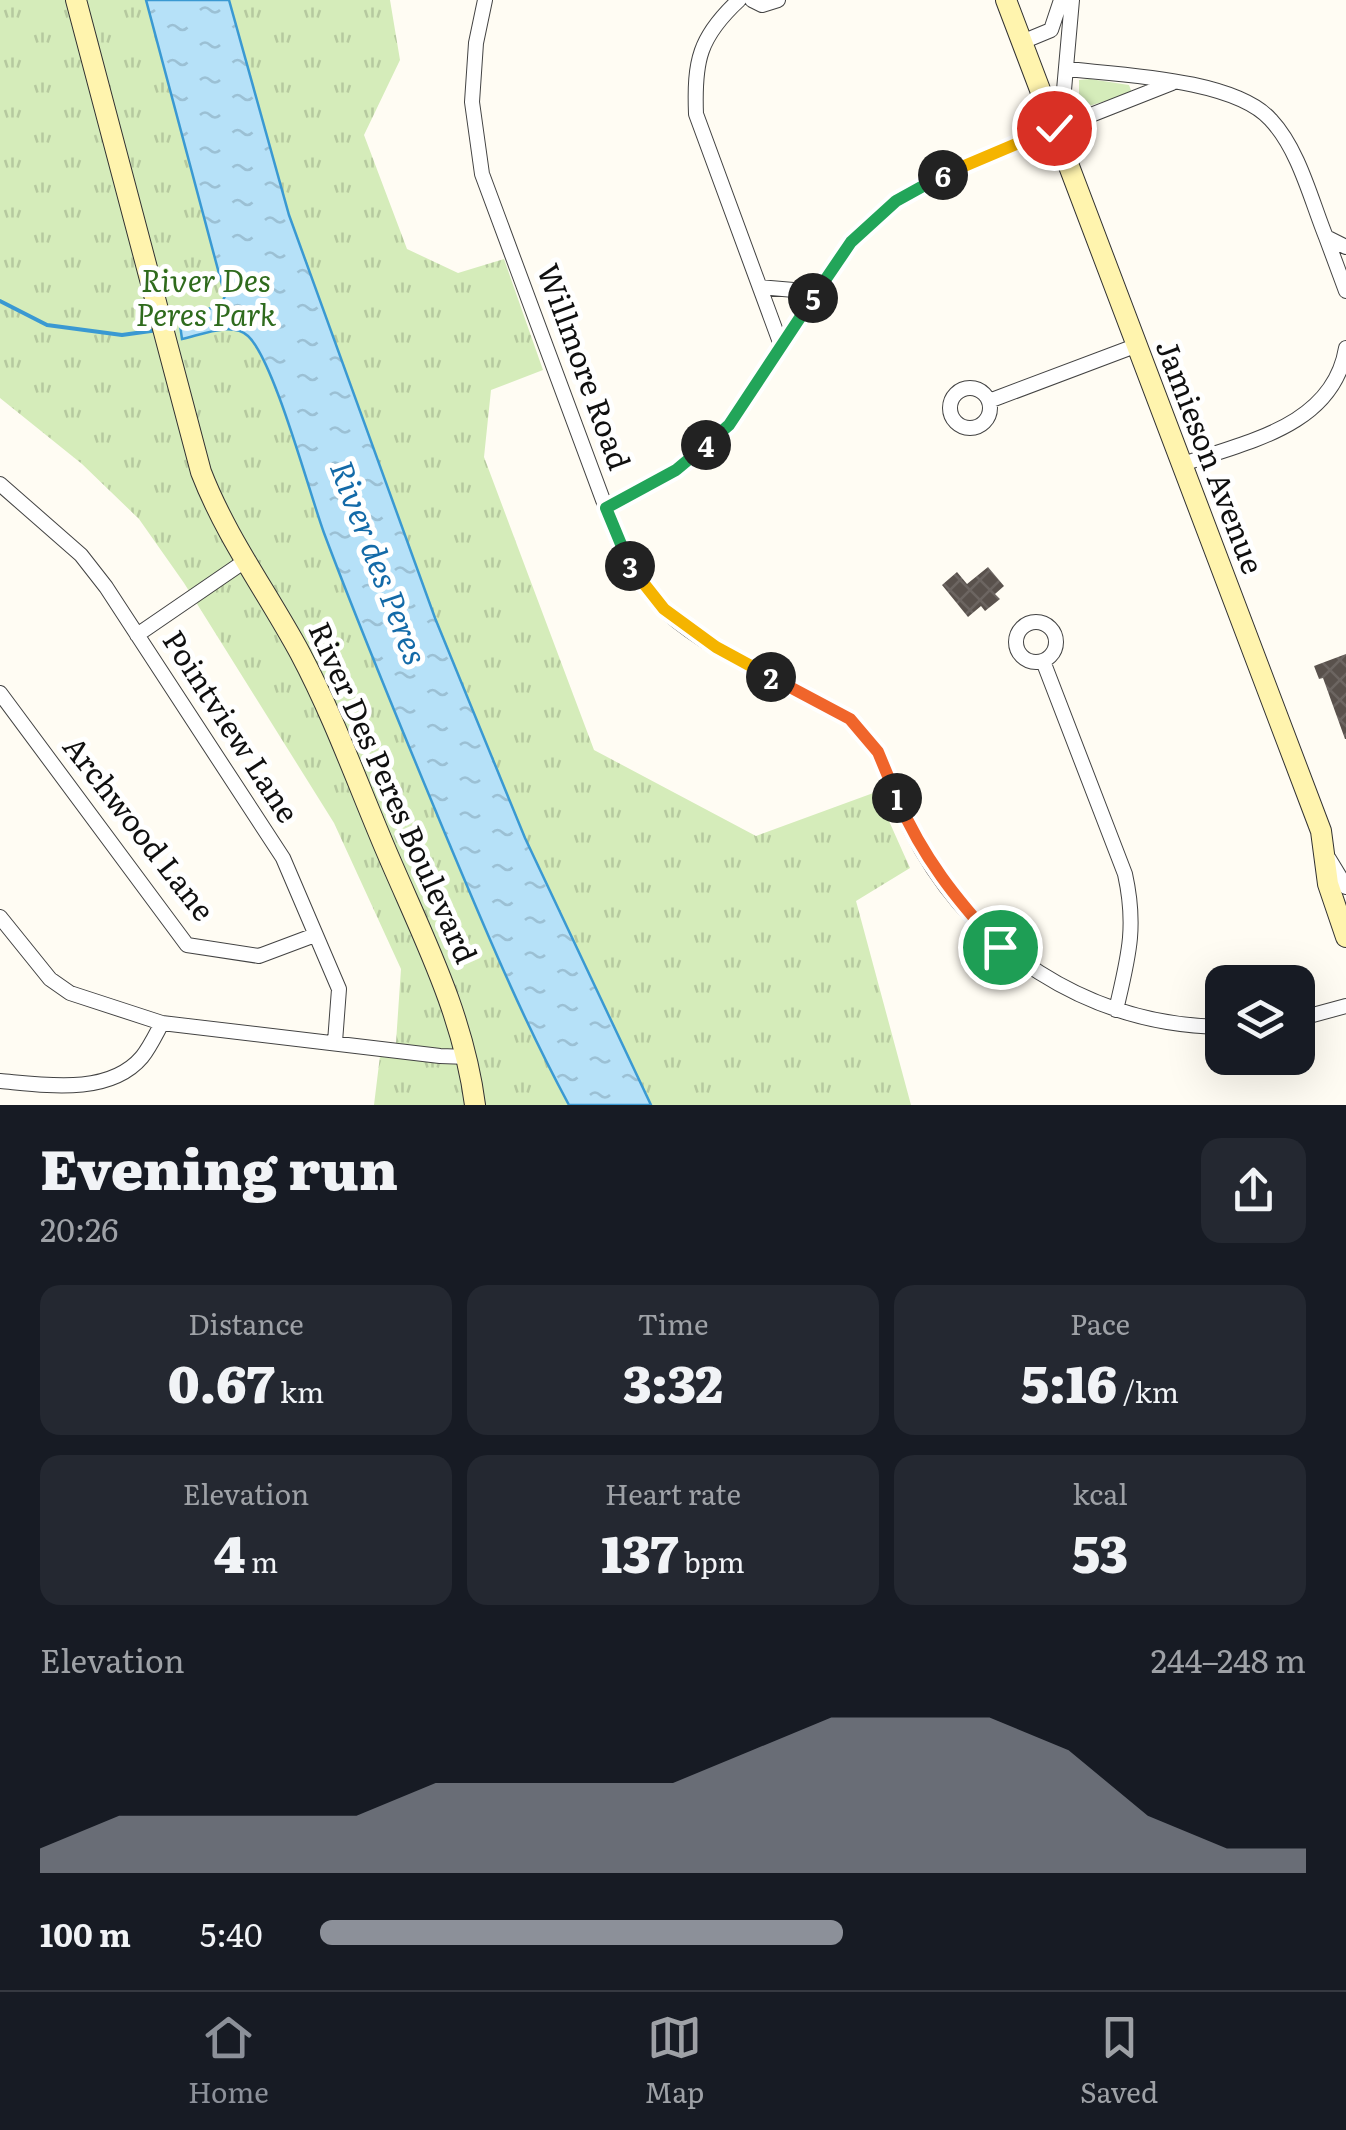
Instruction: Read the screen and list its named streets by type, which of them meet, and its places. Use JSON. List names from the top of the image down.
{
  "streets": {
    "main road": ["Jamieson Avenue", "River Des Peres Boulevard"],
    "street": ["Willmore Road", "Pointview Lane", "Archwood Lane"]
  },
  "crossings": [
    ["Pointview Lane", "Archwood Lane"]
  ],
  "water": ["River des Peres"],
  "parks": ["River Des Peres Park"],
  "page": {
    "pins": [
      "6",
      "5",
      "4",
      "3",
      "2",
      "1"
    ],
    "heading": ["Evening run", "20:26"],
    "stats": [
      ["Distance", "0.67 km"],
      ["Time", "3:32"],
      ["Pace", "5:16 /km"],
      ["Elevation", "4 m"],
      ["Heart rate", "137 bpm"],
      ["kcal", "53"]
    ],
    "chart": ["Elevation", "244–248 m"],
    "list": [
      {
        "name": "100 m",
        "note": "5:40"
      }
    ],
    "tabs": ["Home", "Map", "Saved"]
  }
}
